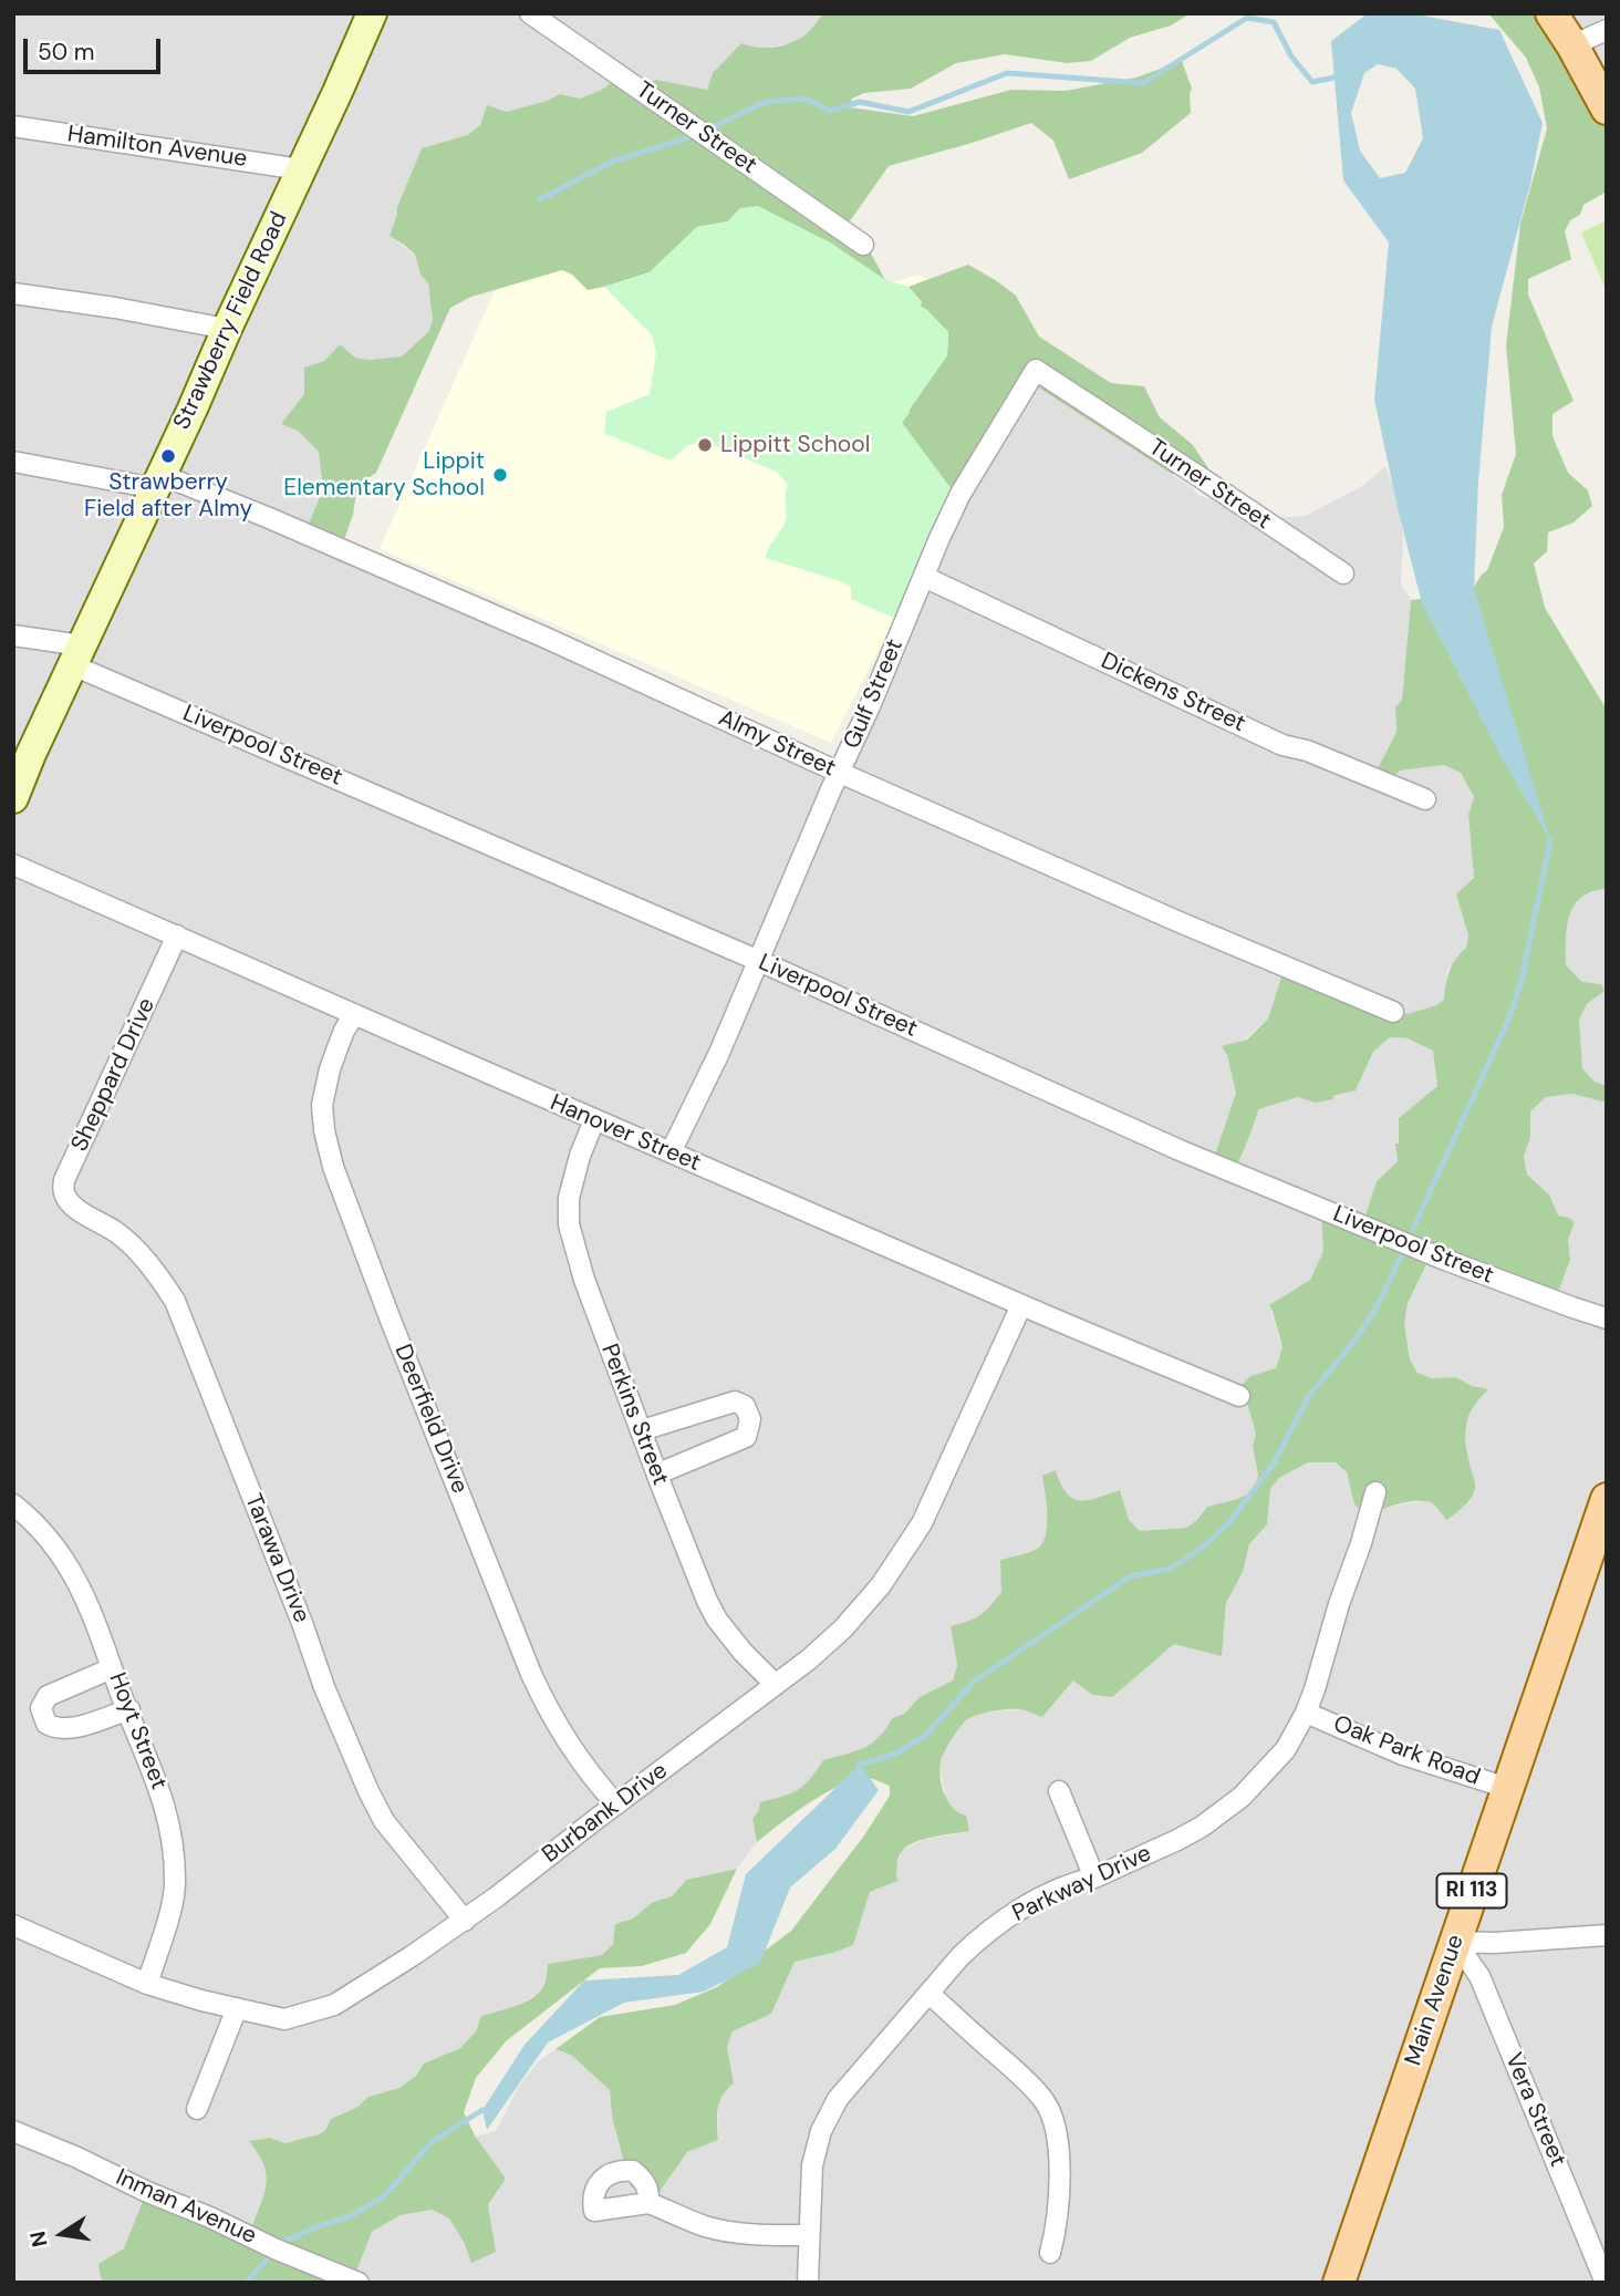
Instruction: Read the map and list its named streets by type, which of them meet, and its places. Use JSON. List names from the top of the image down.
{
  "streets": {
    "main road": ["RI 113", "Main Avenue"],
    "street": [
      "Turner Street",
      "Hamilton Avenue",
      "Strawberry Field Road",
      "Dickens Street",
      "Gulf Street",
      "Almy Street",
      "Liverpool Street",
      "Sheppard Drive",
      "Hanover Street",
      "Perkins Street",
      "Deerfield Drive",
      "Tarawa Drive",
      "Hoyt Street",
      "Oak Park Road",
      "Burbank Drive",
      "Parkway Drive",
      "Vera Street",
      "Inman Avenue"
    ]
  },
  "crossings": [
    ["Turner Street", "Gulf Street"],
    ["Hamilton Avenue", "Strawberry Field Road"],
    ["Strawberry Field Road", "Almy Street"],
    ["Strawberry Field Road", "Liverpool Street"],
    ["Dickens Street", "Gulf Street"],
    ["Gulf Street", "Almy Street"],
    ["Gulf Street", "Liverpool Street"],
    ["Gulf Street", "Hanover Street"],
    ["Sheppard Drive", "Hanover Street"],
    ["Sheppard Drive", "Tarawa Drive"],
    ["Hanover Street", "Perkins Street"],
    ["Hanover Street", "Deerfield Drive"],
    ["Hanover Street", "Burbank Drive"],
    ["Perkins Street", "Burbank Drive"],
    ["Deerfield Drive", "Burbank Drive"],
    ["Tarawa Drive", "Burbank Drive"],
    ["Hoyt Street", "Burbank Drive"],
    ["Oak Park Road", "Parkway Drive"],
    ["Oak Park Road", "Main Avenue"],
    ["Main Avenue", "Vera Street"]
  ],
  "places": ["Lippitt School", "Strawberry Field after Almy", "Lippit Elementary School"],
  "scale_bar": "50 m",
  "north": "left"
}
